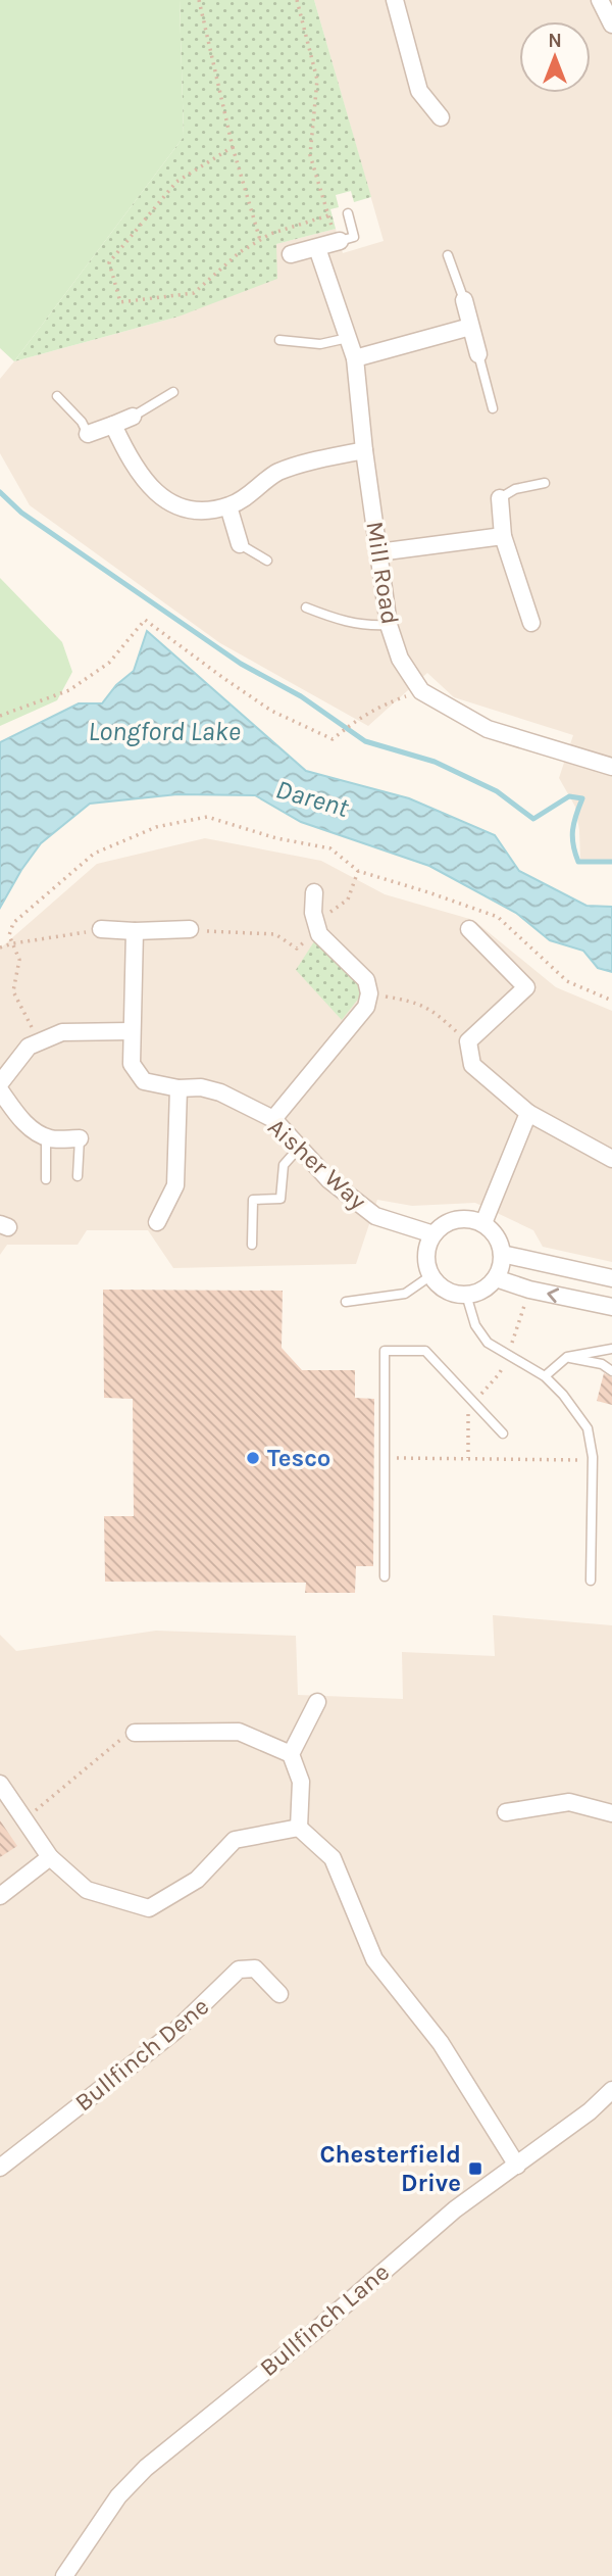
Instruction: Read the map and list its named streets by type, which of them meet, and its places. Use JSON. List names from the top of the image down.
{
  "streets": {
    "street": [
      "Mill Road",
      "Aisher Way",
      "Bullfinch Dene",
      "Bullfinch Lane"
    ]
  },
  "water": ["Longford Lake", "Darent"],
  "places": {
    "other": ["Tesco"],
    "transit": ["Chesterfield Drive"]
  },
  "north": "top"
}
